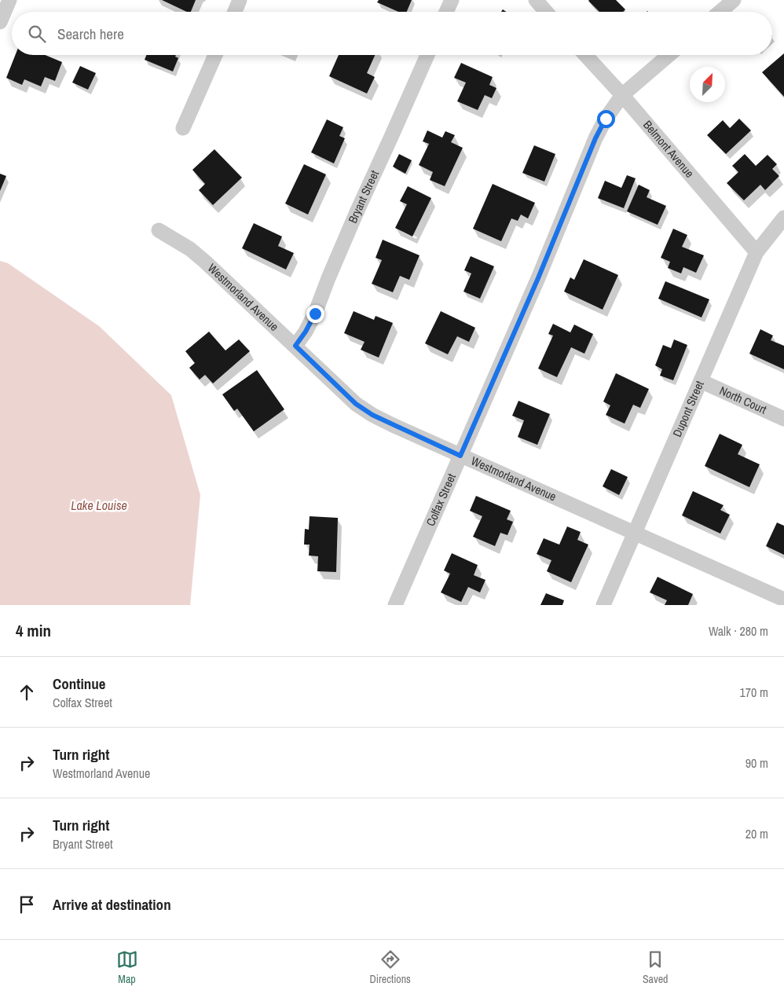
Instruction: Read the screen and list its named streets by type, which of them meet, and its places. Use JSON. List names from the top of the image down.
{
  "streets": {
    "street": [
      "Belmont Avenue",
      "Bryant Street",
      "Westmorland Avenue",
      "North Court",
      "Dupont Street",
      "Colfax Street"
    ]
  },
  "crossings": [
    ["Belmont Avenue", "Dupont Street"],
    ["Belmont Avenue", "Colfax Street"],
    ["Bryant Street", "Westmorland Avenue"],
    ["Westmorland Avenue", "Dupont Street"],
    ["Westmorland Avenue", "Colfax Street"],
    ["North Court", "Dupont Street"]
  ],
  "water": ["Lake Louise"],
  "north": "top right",
  "page": {
    "search": "Search here",
    "heading": ["4 min", "Walk · 280 m"],
    "list": [
      ["Continue", "Colfax Street", "170 m"],
      ["Turn right", "Westmorland Avenue", "90 m"],
      ["Turn right", "Bryant Street", "20 m"],
      "Arrive at destination"
    ],
    "nav": ["Map", "Directions", "Saved"]
  }
}
